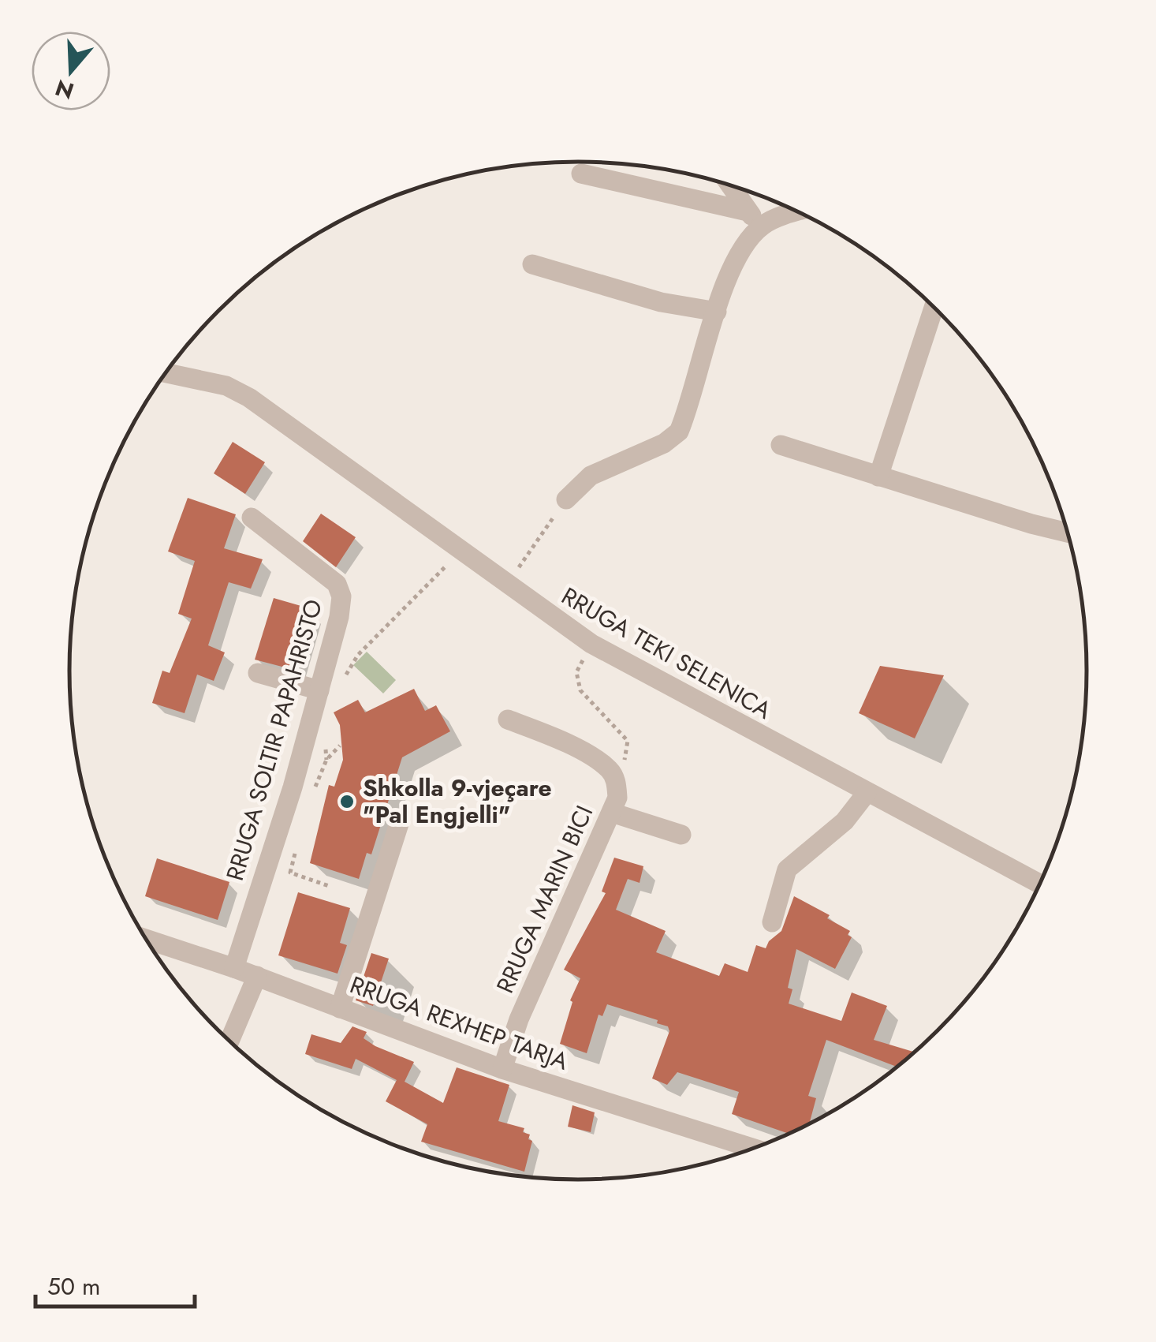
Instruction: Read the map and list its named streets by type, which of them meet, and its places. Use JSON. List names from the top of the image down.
{
  "streets": {
    "street": [
      "RRUGA TEKI SELENICA",
      "RRUGA SOLTIR PAPAHRISTO",
      "RRUGA MARIN BICI",
      "RRUGA REXHEP TARJA"
    ]
  },
  "crossings": [
    ["RRUGA SOLTIR PAPAHRISTO", "RRUGA REXHEP TARJA"],
    ["RRUGA MARIN BICI", "RRUGA REXHEP TARJA"]
  ],
  "places": ["Shkolla 9-vjeçare \"Pal Engjelli\""],
  "scale_bar": "50 m",
  "north": "bottom"
}
